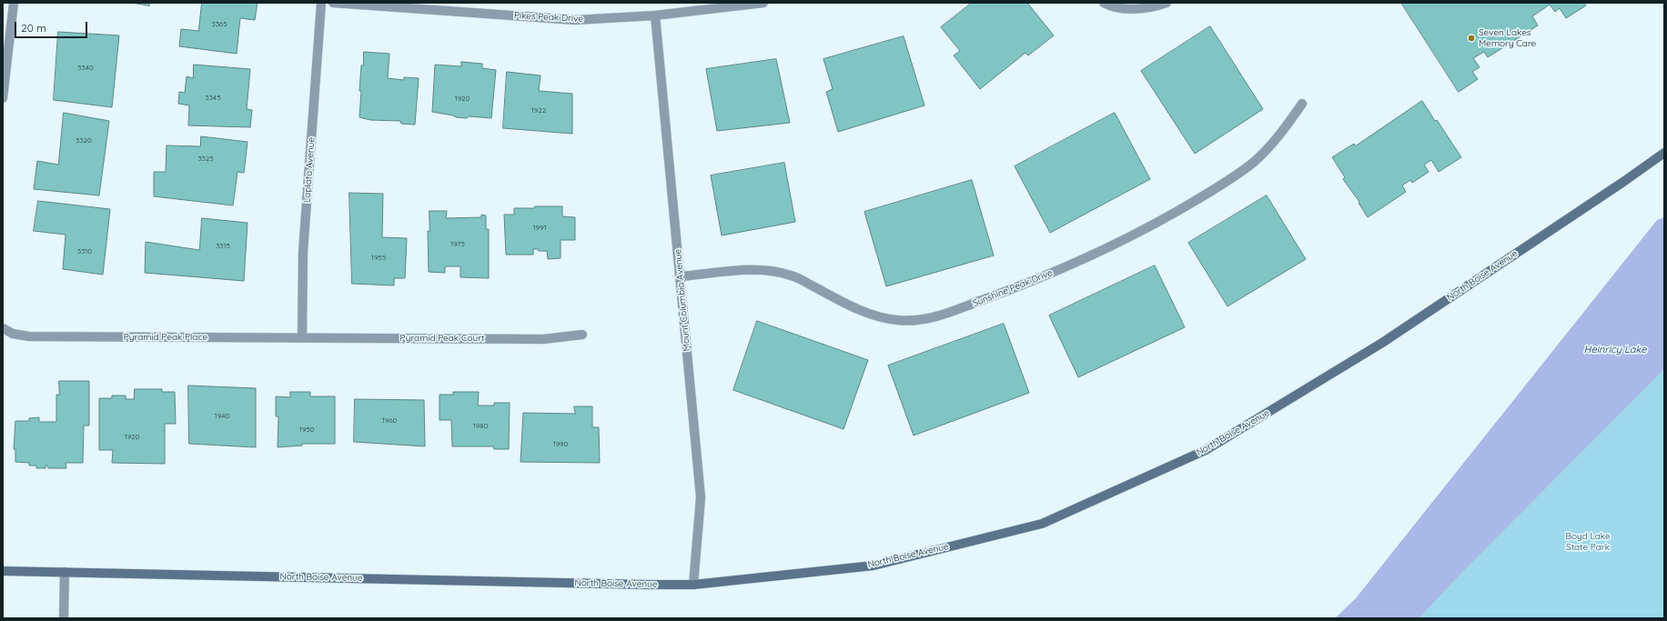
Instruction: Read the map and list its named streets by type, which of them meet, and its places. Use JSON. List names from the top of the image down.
{
  "streets": {
    "street": [
      "Pikes Peak Drive",
      "Laplata Avenue",
      "North Boise Avenue",
      "Sunshine Peak Drive",
      "Mount Columbia Avenue",
      "Pyramid Peak Place",
      "Pyramid Peak Court"
    ]
  },
  "crossings": [
    ["Pikes Peak Drive", "Mount Columbia Avenue"],
    ["Laplata Avenue", "Pyramid Peak Place"],
    ["Laplata Avenue", "Pyramid Peak Court"],
    ["North Boise Avenue", "Mount Columbia Avenue"],
    ["Sunshine Peak Drive", "Mount Columbia Avenue"],
    ["Pyramid Peak Place", "Pyramid Peak Court"]
  ],
  "water": ["Heinricy Lake"],
  "parks": ["Boyd Lake State Park"],
  "places": ["Seven Lakes Memory Care"],
  "house_numbers": [
    "3365",
    "3340",
    "3345",
    "1920",
    "1922",
    "3320",
    "3325",
    "1991",
    "1975",
    "3315",
    "3310",
    "1955",
    "1940",
    "1960",
    "1980",
    "1950",
    "1920",
    "1990"
  ],
  "scale_bar": "20 m"
}
